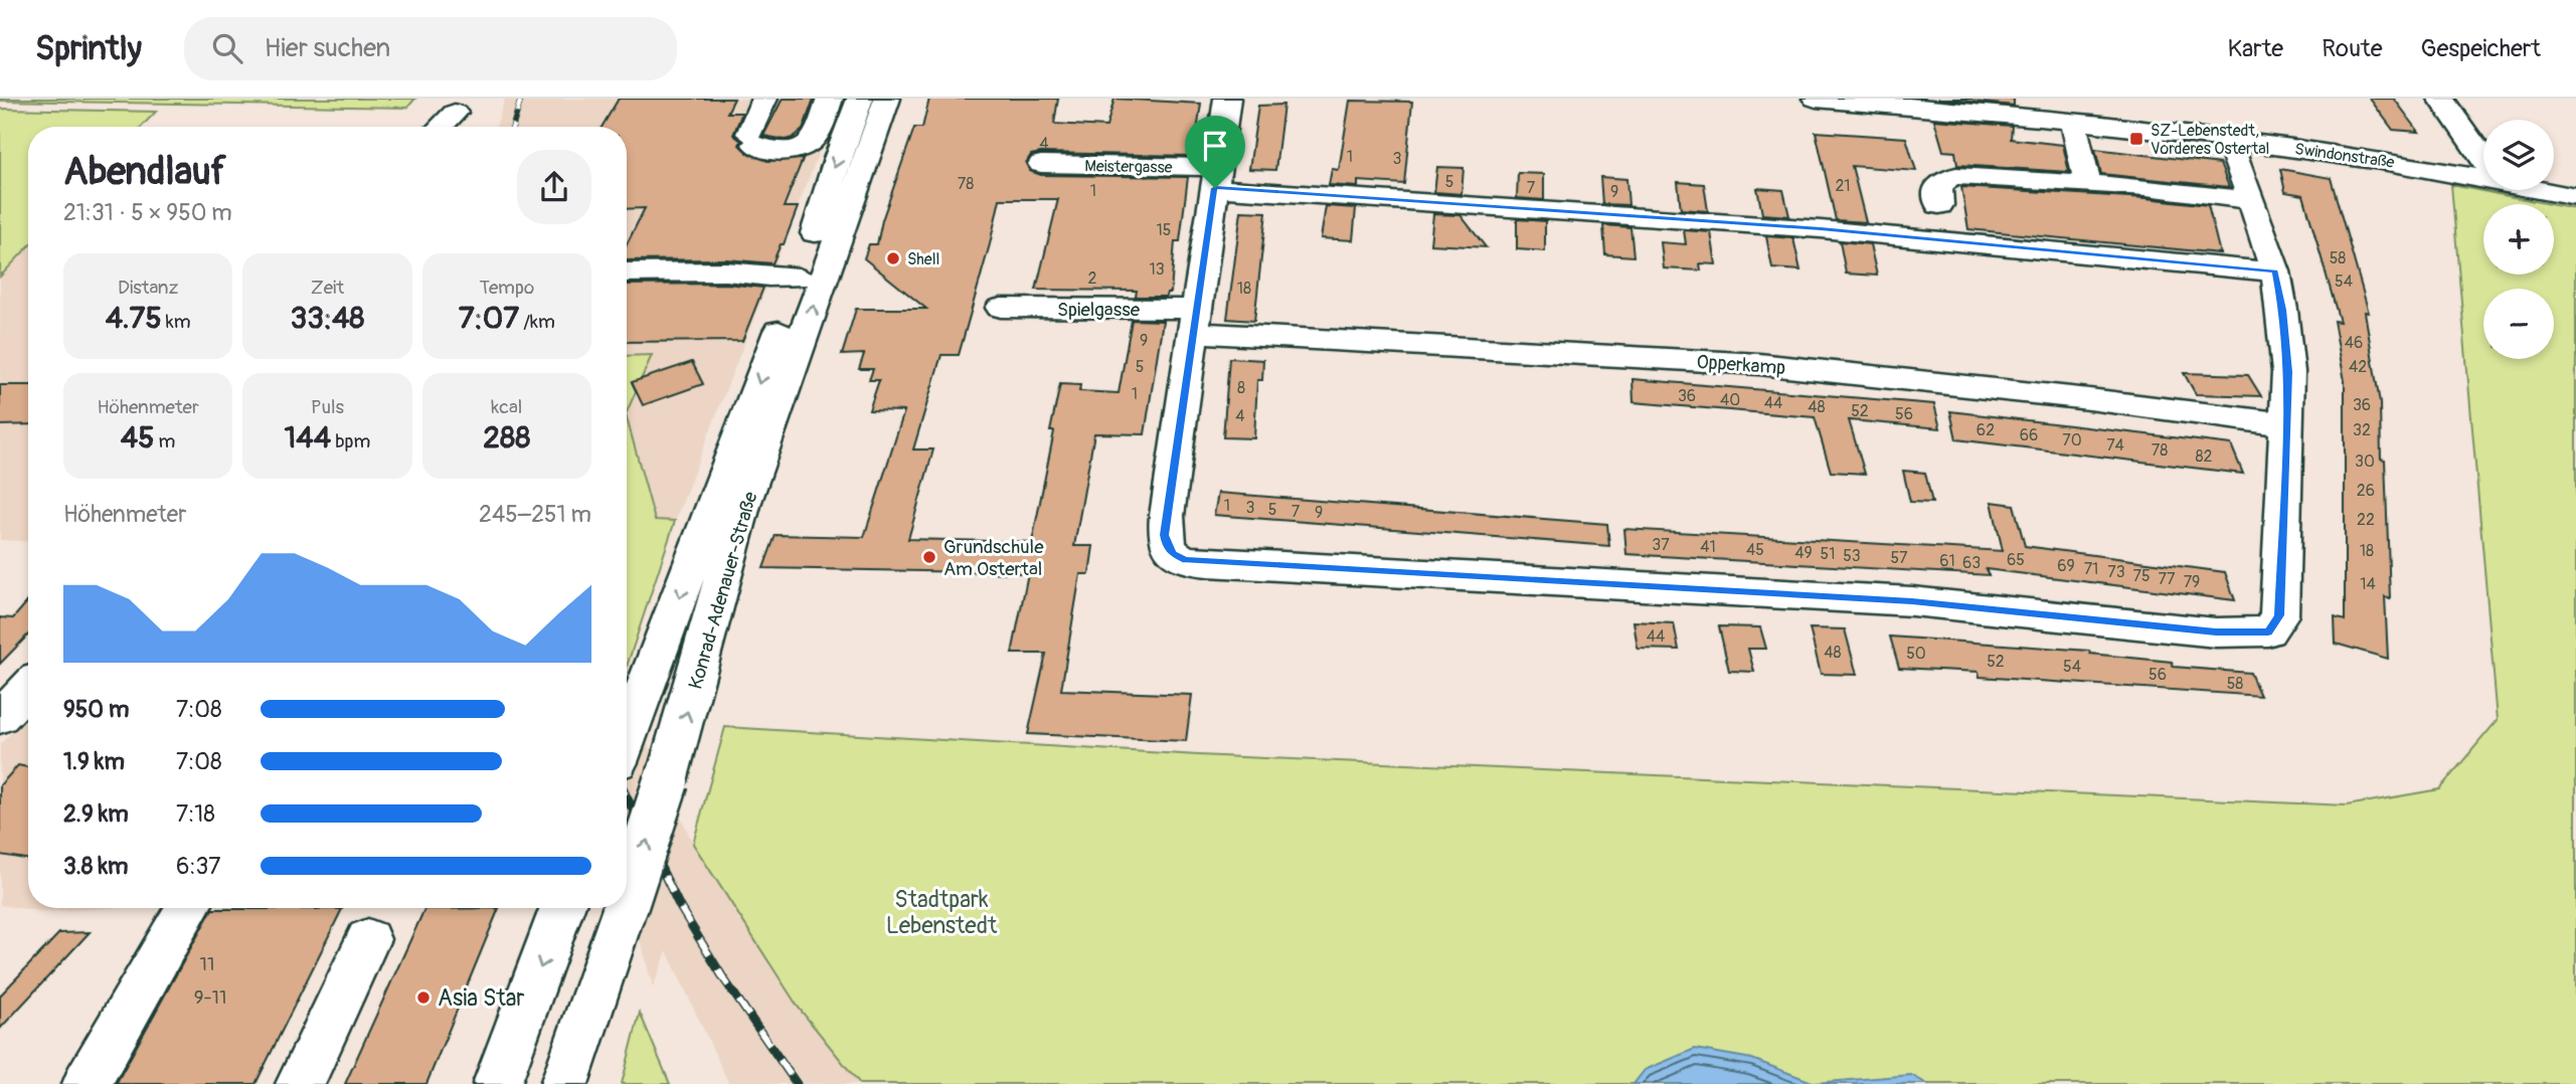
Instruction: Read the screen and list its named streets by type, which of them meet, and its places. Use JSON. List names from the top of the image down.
{
  "streets": {
    "street": [
      "Swindonstraße",
      "Meistergasse",
      "Spielgasse",
      "Opperkamp",
      "Konrad-Adenauer-Straße"
    ]
  },
  "crossings": [
    ["Spielgasse", "Opperkamp"]
  ],
  "parks": ["Stadtpark Lebenstedt"],
  "places": {
    "transit": ["SZ-Lebenstedt, Vorderes Ostertal"],
    "other": ["Shell", "Grundschule Am Ostertal", "Asia Star"]
  },
  "house_numbers": [
    "4",
    "1",
    "3",
    "5",
    "78",
    "21",
    "7",
    "1",
    "9",
    "15",
    "58",
    "13",
    "2",
    "54",
    "18",
    "9",
    "46",
    "5",
    "42",
    "8",
    "1",
    "36",
    "40",
    "44",
    "36",
    "48",
    "52",
    "56",
    "4",
    "62",
    "32",
    "66",
    "70",
    "74",
    "78",
    "82",
    "30",
    "26",
    "1",
    "3",
    "5",
    "7",
    "9",
    "22",
    "37",
    "41",
    "45",
    "18",
    "49",
    "51",
    "53",
    "57",
    "65",
    "61",
    "63",
    "69",
    "71",
    "73",
    "75",
    "77",
    "79",
    "14",
    "44",
    "48",
    "50",
    "52",
    "54",
    "56",
    "58",
    "11",
    "9-11"
  ],
  "page": {
    "header": "Sprintly",
    "search": "Hier suchen",
    "nav": ["Karte", "Route", "Gespeichert"],
    "map_buttons": ["+", "−"],
    "heading": ["Abendlauf", "21:31 · 5 × 950 m"],
    "stats": [
      ["Distanz", "4.75 km"],
      ["Zeit", "33:48"],
      ["Tempo", "7:07 /km"],
      ["Höhenmeter", "45 m"],
      ["Puls", "144 bpm"],
      ["kcal", "288"]
    ],
    "chart": ["Höhenmeter", "245–251 m"],
    "list": [
      {
        "name": "950 m",
        "note": "7:08"
      },
      {
        "name": "1.9 km",
        "note": "7:08"
      },
      {
        "name": "2.9 km",
        "note": "7:18"
      },
      {
        "name": "3.8 km",
        "note": "6:37"
      }
    ]
  }
}
